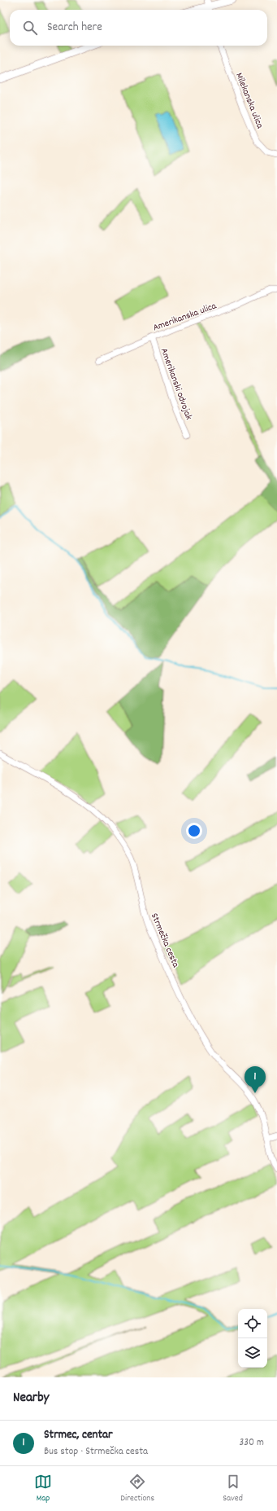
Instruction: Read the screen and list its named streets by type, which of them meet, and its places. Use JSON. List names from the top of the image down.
{
  "streets": {
    "street": [
      "Milekanska ulica",
      "Amerikanska ulica",
      "Amerikanski odvojak",
      "Strmečka cesta"
    ]
  },
  "crossings": [
    ["Amerikanska ulica", "Amerikanski odvojak"]
  ],
  "page": {
    "search": "Search here",
    "pins": "1",
    "heading": "Nearby",
    "list": [
      {
        "mark": "1",
        "name": "Strmec, centar",
        "note": "Bus stop · Strmečka cesta",
        "value": "330 m"
      }
    ],
    "nav": ["Map", "Directions", "Saved"]
  }
}
